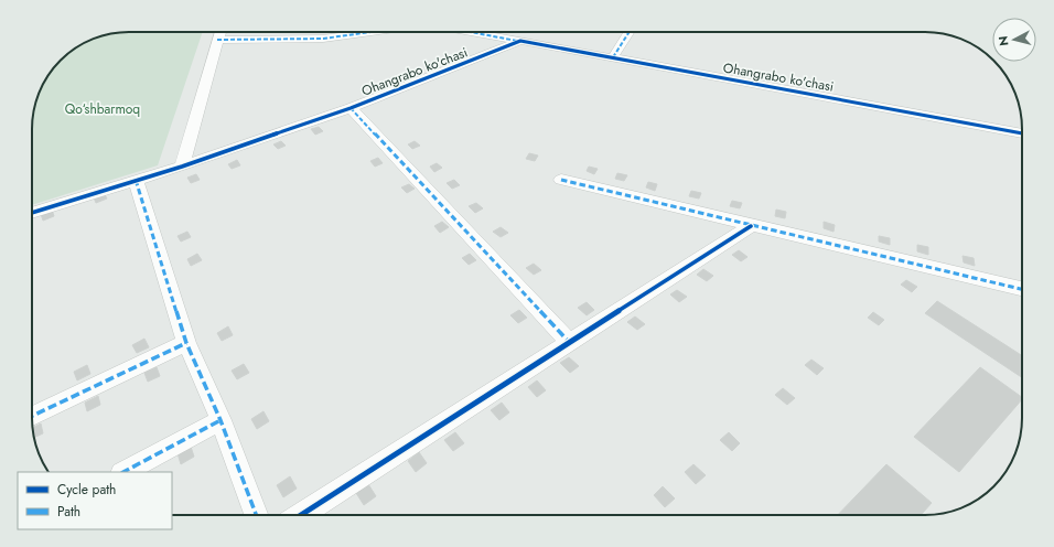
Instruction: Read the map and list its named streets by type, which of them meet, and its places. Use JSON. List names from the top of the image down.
{
  "streets": {
    "street": ["Ohangrabo ko'chasi"]
  },
  "parks": ["Qo‘shbarmoq"],
  "legend": ["Cycle path", "Path"],
  "north": "left"
}
